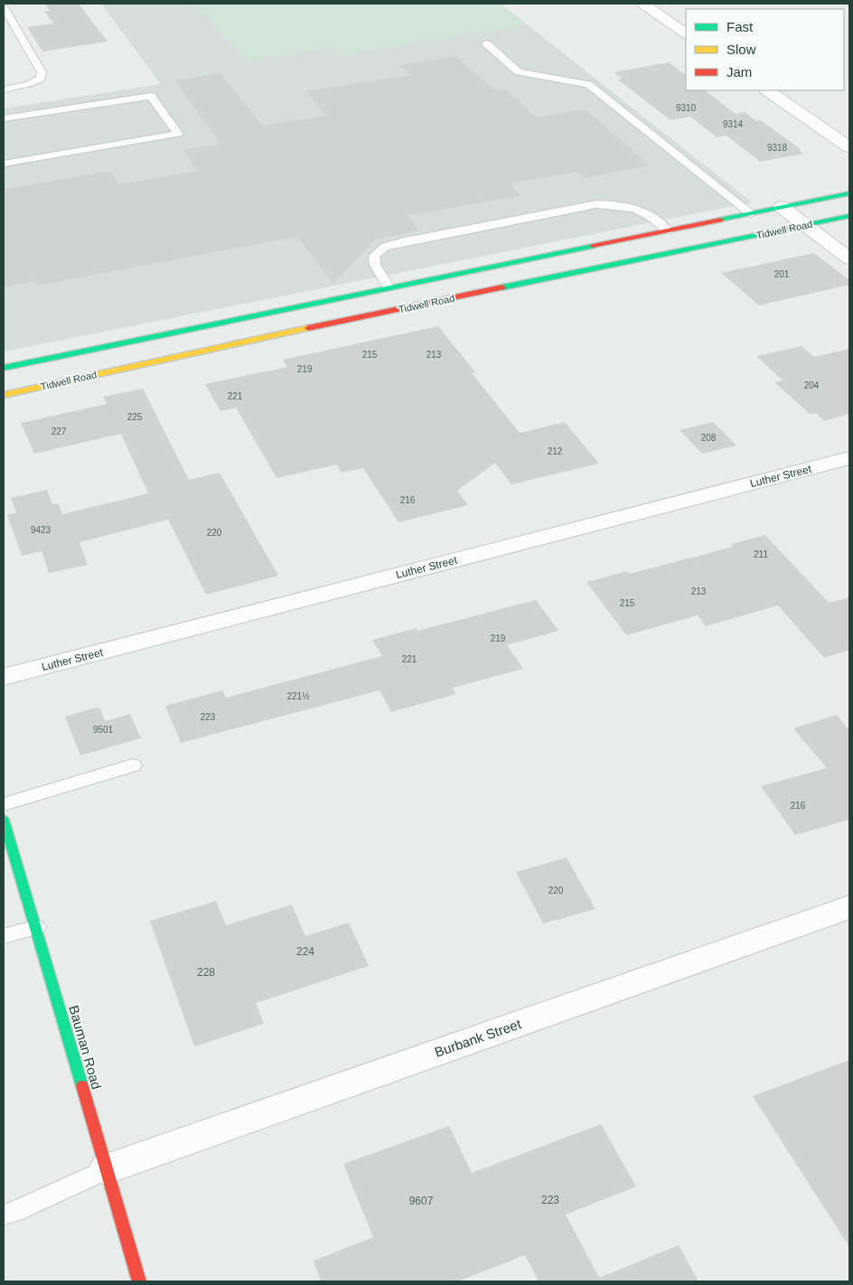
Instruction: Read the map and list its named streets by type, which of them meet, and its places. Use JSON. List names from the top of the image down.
{
  "streets": {
    "main road": ["Tidwell Road", "Bauman Road"],
    "street": ["Luther Street", "Burbank Street"]
  },
  "crossings": [
    ["Burbank Street", "Bauman Road"]
  ],
  "house_numbers": [
    "9310",
    "9314",
    "9318",
    "201",
    "215",
    "213",
    "219",
    "204",
    "221",
    "225",
    "227",
    "208",
    "212",
    "216",
    "9423",
    "220",
    "211",
    "213",
    "215",
    "219",
    "221",
    "221½",
    "223",
    "9501",
    "216",
    "220",
    "224",
    "228",
    "223",
    "9607"
  ],
  "legend": ["Fast", "Slow", "Jam"]
}
